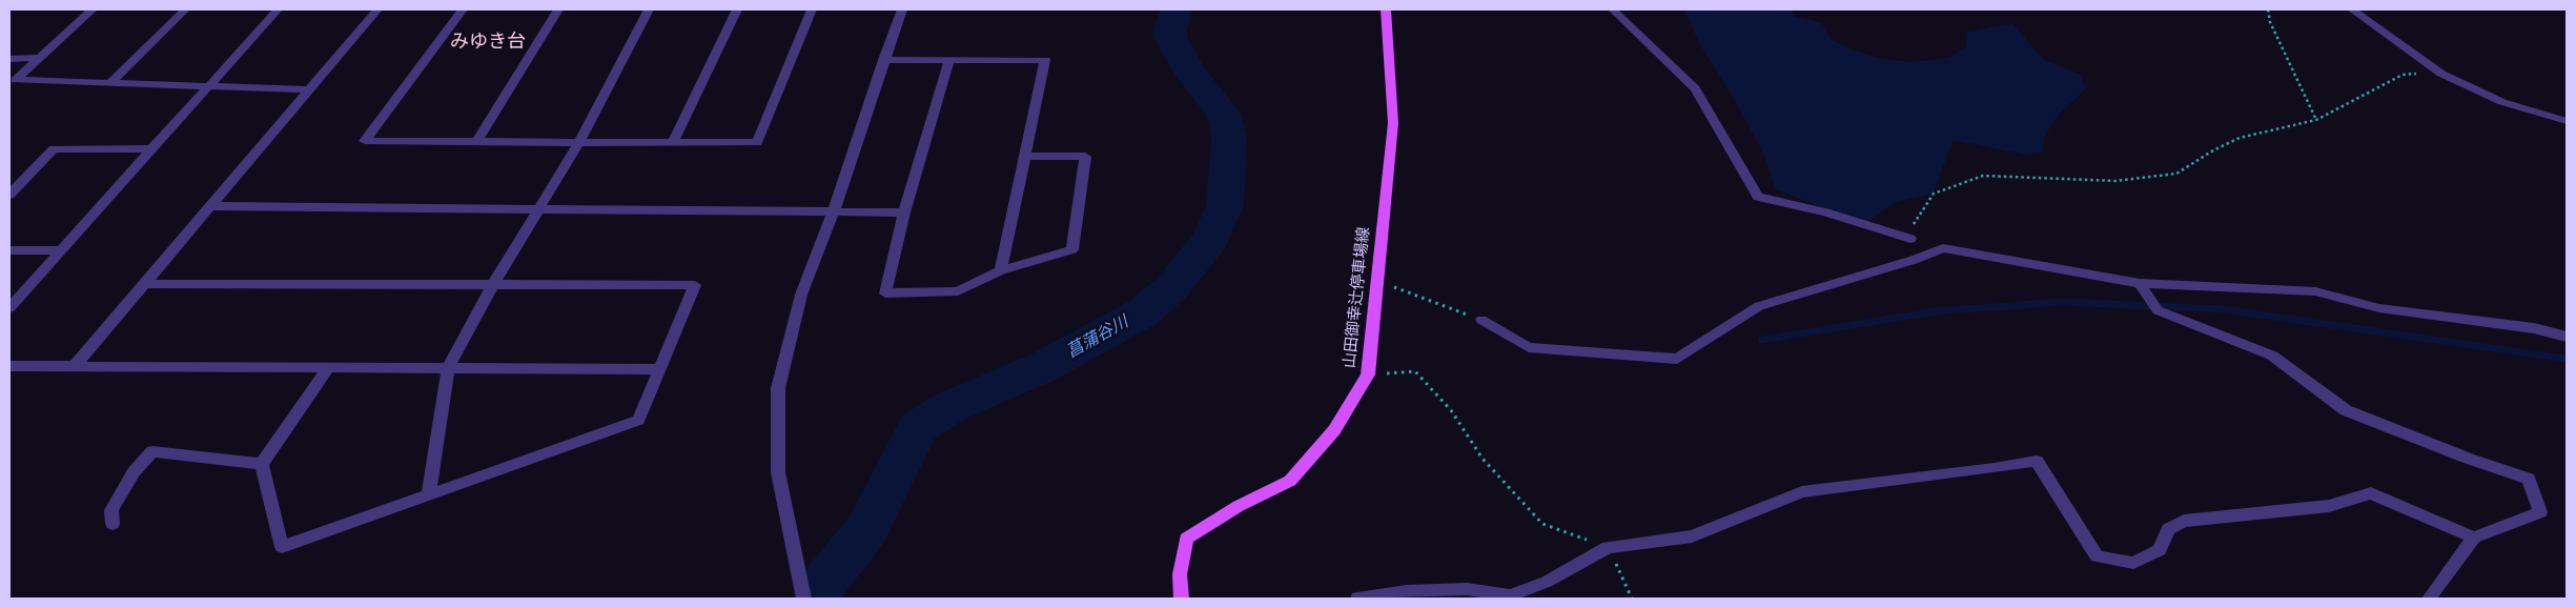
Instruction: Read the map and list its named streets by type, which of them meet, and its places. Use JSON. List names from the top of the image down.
{
  "streets": {
    "main road": ["山田御幸辻停車場線"]
  },
  "districts": ["みゆき台"],
  "water": ["菖蒲谷川"]
}
